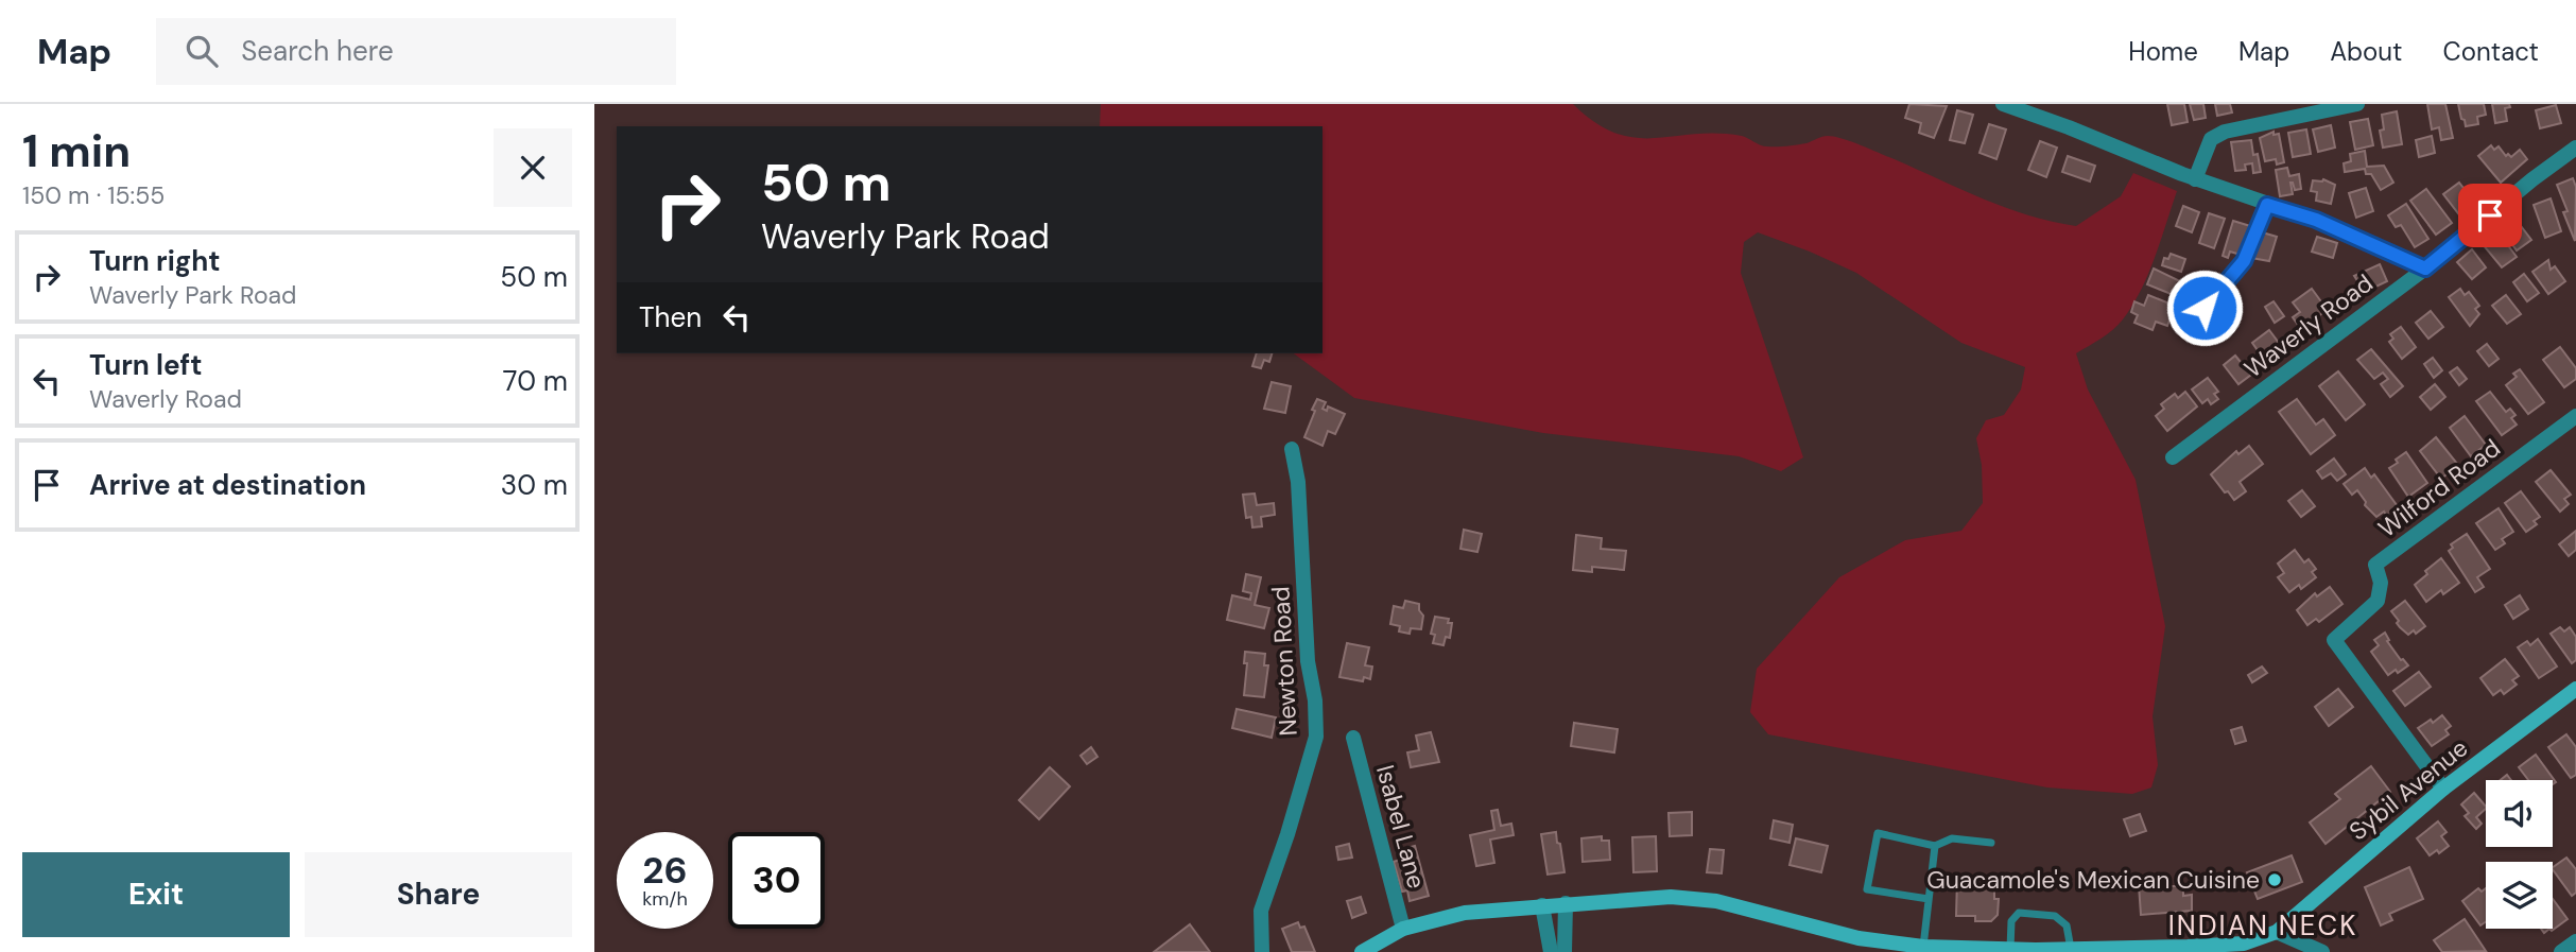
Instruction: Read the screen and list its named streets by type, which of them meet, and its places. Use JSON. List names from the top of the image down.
{
  "streets": {
    "main road": ["Sybil Avenue"],
    "street": [
      "Waverly Road",
      "Wilford Road",
      "Newton Road",
      "Isabel Lane"
    ]
  },
  "crossings": [
    ["Wilford Road", "Sybil Avenue"]
  ],
  "districts": ["INDIAN NECK"],
  "places": ["Guacamole's Mexican Cuisine"],
  "page": {
    "header": "Map",
    "search": "Search here",
    "nav": [
      "Home",
      "Map",
      "About",
      "Contact"
    ],
    "heading": ["1 min", "150 m · 15:55"],
    "turn": ["50 m", "Waverly Park Road"],
    "list": [
      {
        "name": "Turn right",
        "note": "Waverly Park Road",
        "value": "50 m"
      },
      {
        "name": "Turn left",
        "note": "Waverly Road",
        "value": "70 m"
      },
      {
        "name": "Arrive at destination",
        "value": "30 m"
      }
    ],
    "then": "Then",
    "speed": "26 km/h",
    "limit": "30",
    "buttons": ["Exit", "Share"]
  }
}
